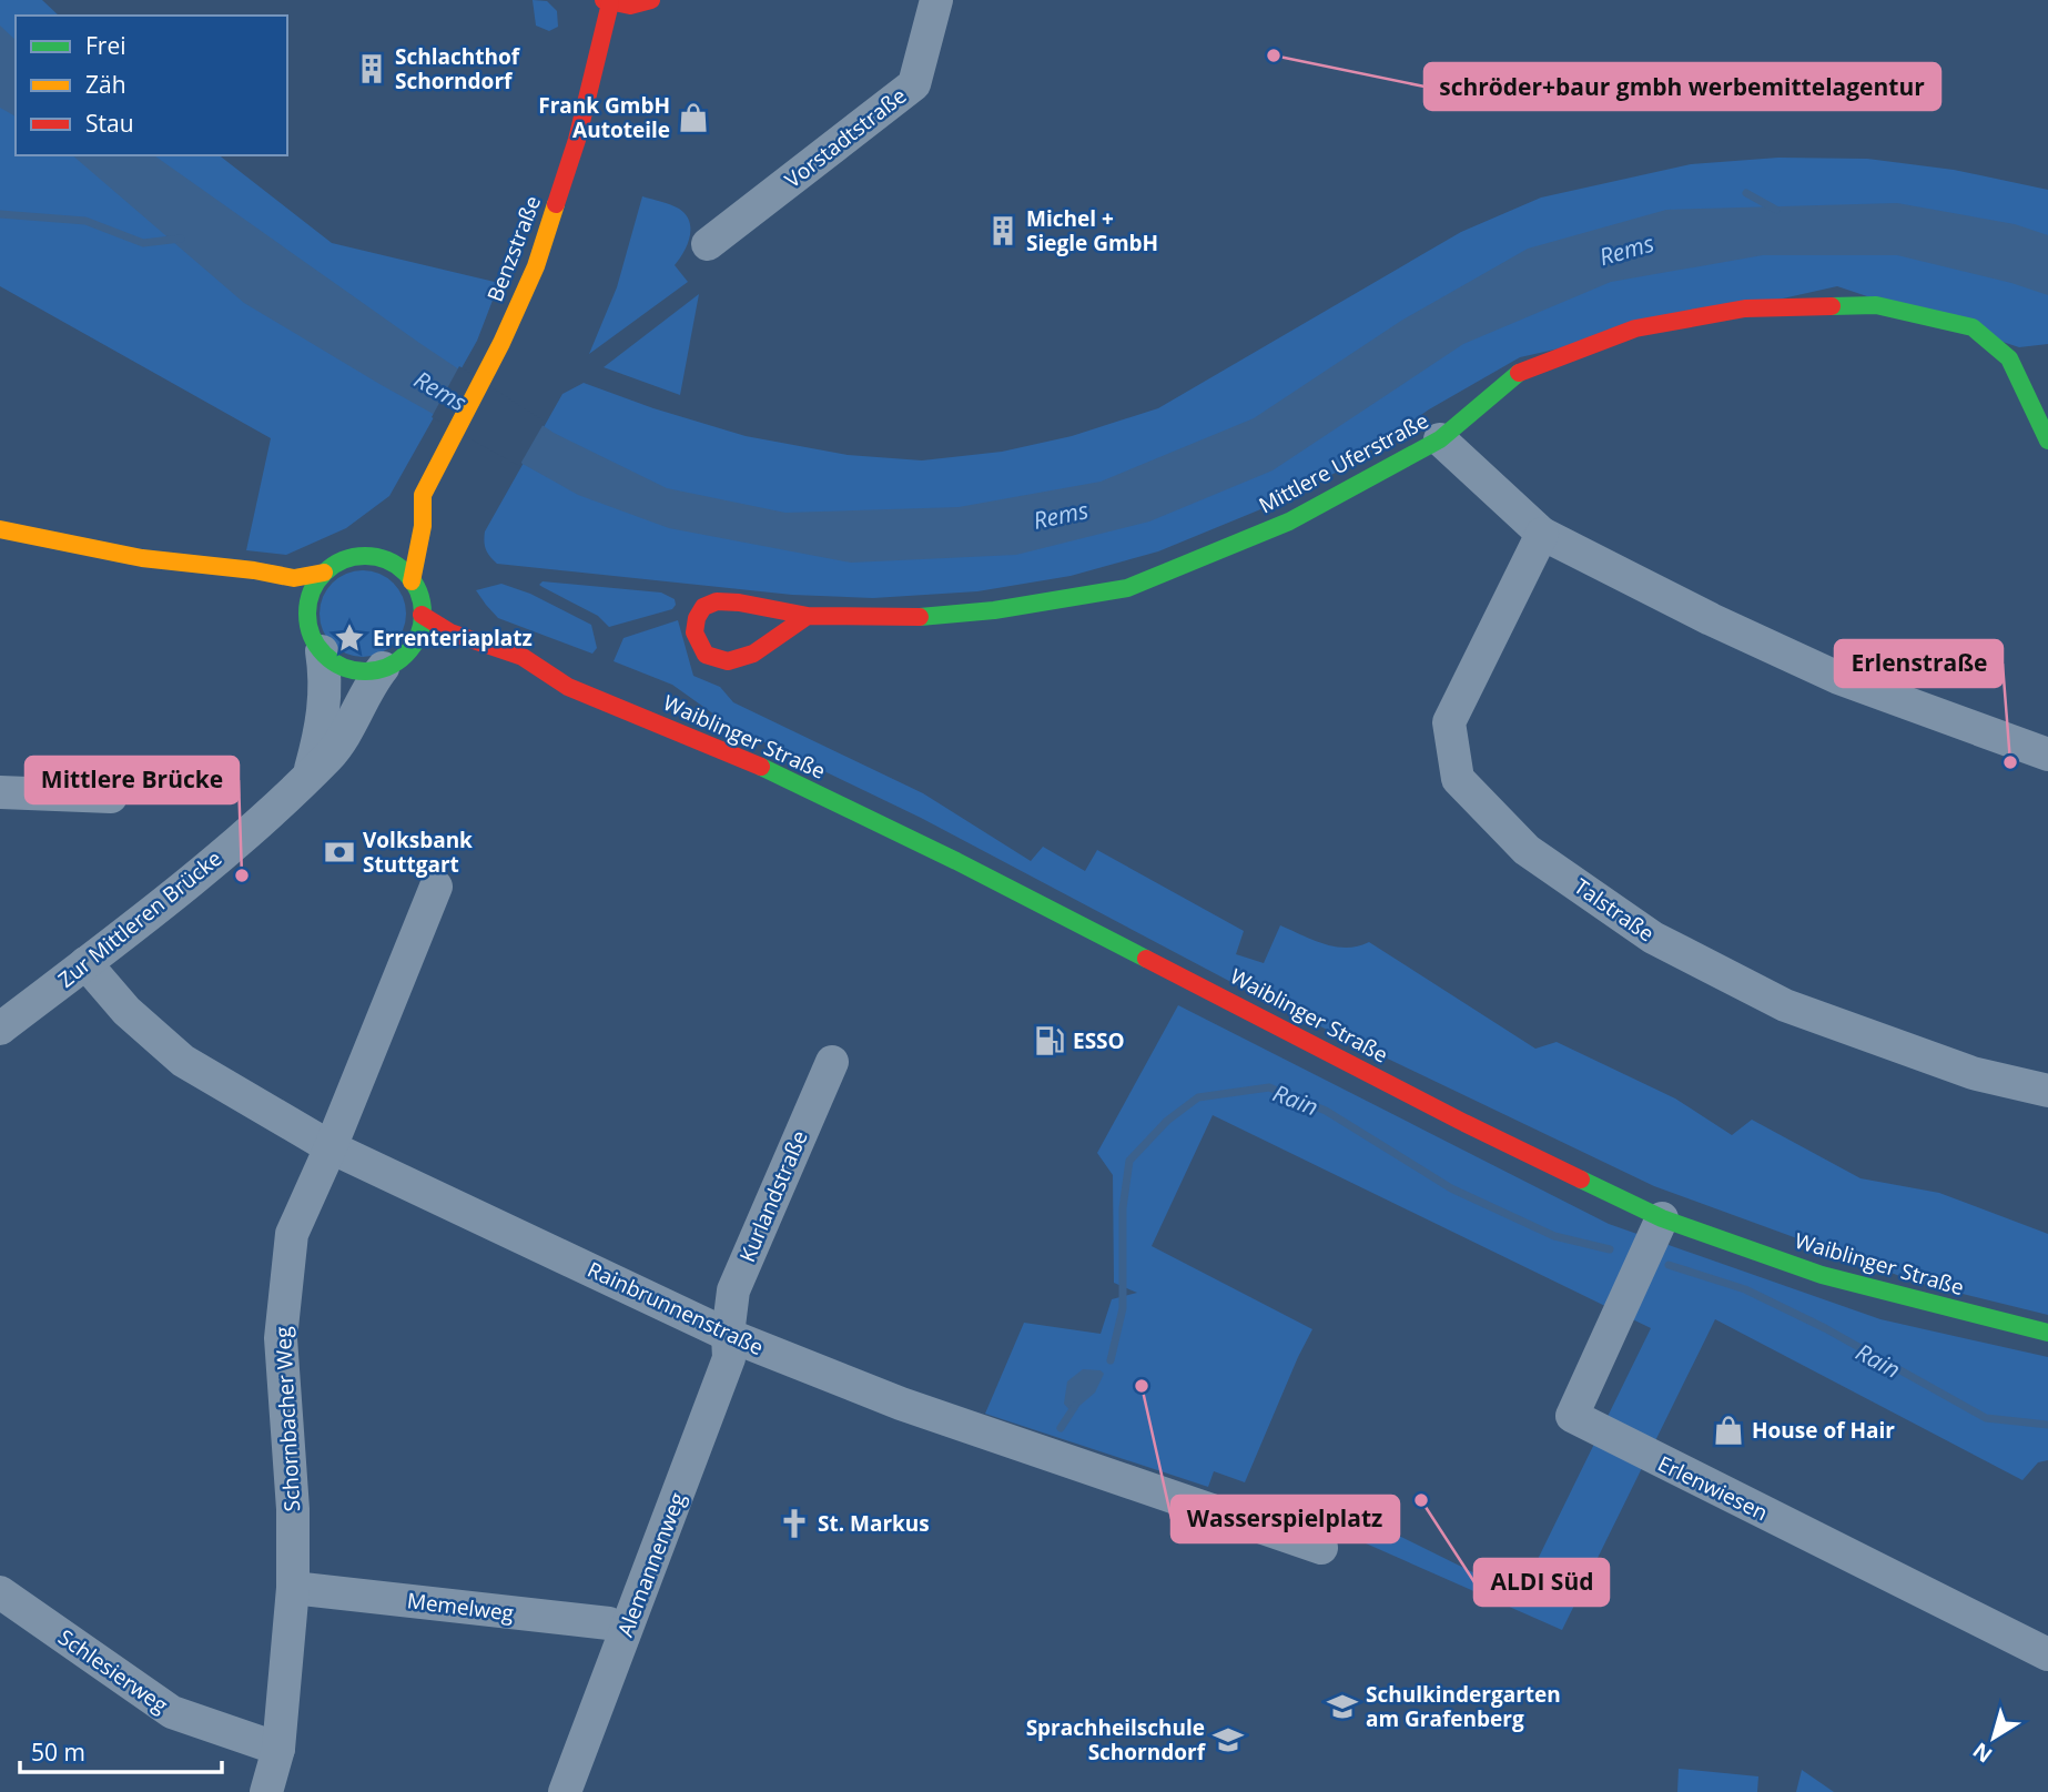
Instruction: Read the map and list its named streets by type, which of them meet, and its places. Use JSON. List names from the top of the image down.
{
  "streets": {
    "main road": ["Benzstraße", "Mittlere Uferstraße", "Waiblinger Straße"],
    "street": [
      "Vorstadtstraße",
      "Talstraße",
      "Zur Mittleren Brücke",
      "Kurlandstraße",
      "Rainbrunnenstraße",
      "Schornbacher Weg",
      "Erlenwiesen",
      "Alemannenweg",
      "Memelweg",
      "Schlesierweg"
    ]
  },
  "crossings": [
    ["Benzstraße", "Waiblinger Straße"],
    ["Benzstraße", "Zur Mittleren Brücke"],
    ["Waiblinger Straße", "Zur Mittleren Brücke"],
    ["Waiblinger Straße", "Erlenwiesen"],
    ["Zur Mittleren Brücke", "Rainbrunnenstraße"],
    ["Kurlandstraße", "Rainbrunnenstraße"],
    ["Kurlandstraße", "Alemannenweg"],
    ["Rainbrunnenstraße", "Schornbacher Weg"],
    ["Rainbrunnenstraße", "Alemannenweg"],
    ["Schornbacher Weg", "Memelweg"],
    ["Schornbacher Weg", "Schlesierweg"],
    ["Alemannenweg", "Memelweg"]
  ],
  "water": ["Rems", "Rain"],
  "places": {
    "other": [
      "schröder+baur gmbh werbemittelagentur",
      "Erlenstraße",
      "Mittlere Brücke",
      "Wasserspielplatz",
      "ALDI Süd"
    ],
    "building": ["Schlachthof Schorndorf", "Michel + Siegle GmbH"],
    "shop": ["Frank GmbH Autoteile", "House of Hair"],
    "place": ["Errenteriaplatz"],
    "bank": ["Volksbank Stuttgart"],
    "fuel station": ["ESSO"],
    "church": ["St. Markus"],
    "school or university": ["Schulkindergarten am Grafenberg", "Sprachheilschule Schorndorf"]
  },
  "legend": ["Frei", "Zäh", "Stau"],
  "scale_bar": "50 m",
  "north": "bottom left"
}
